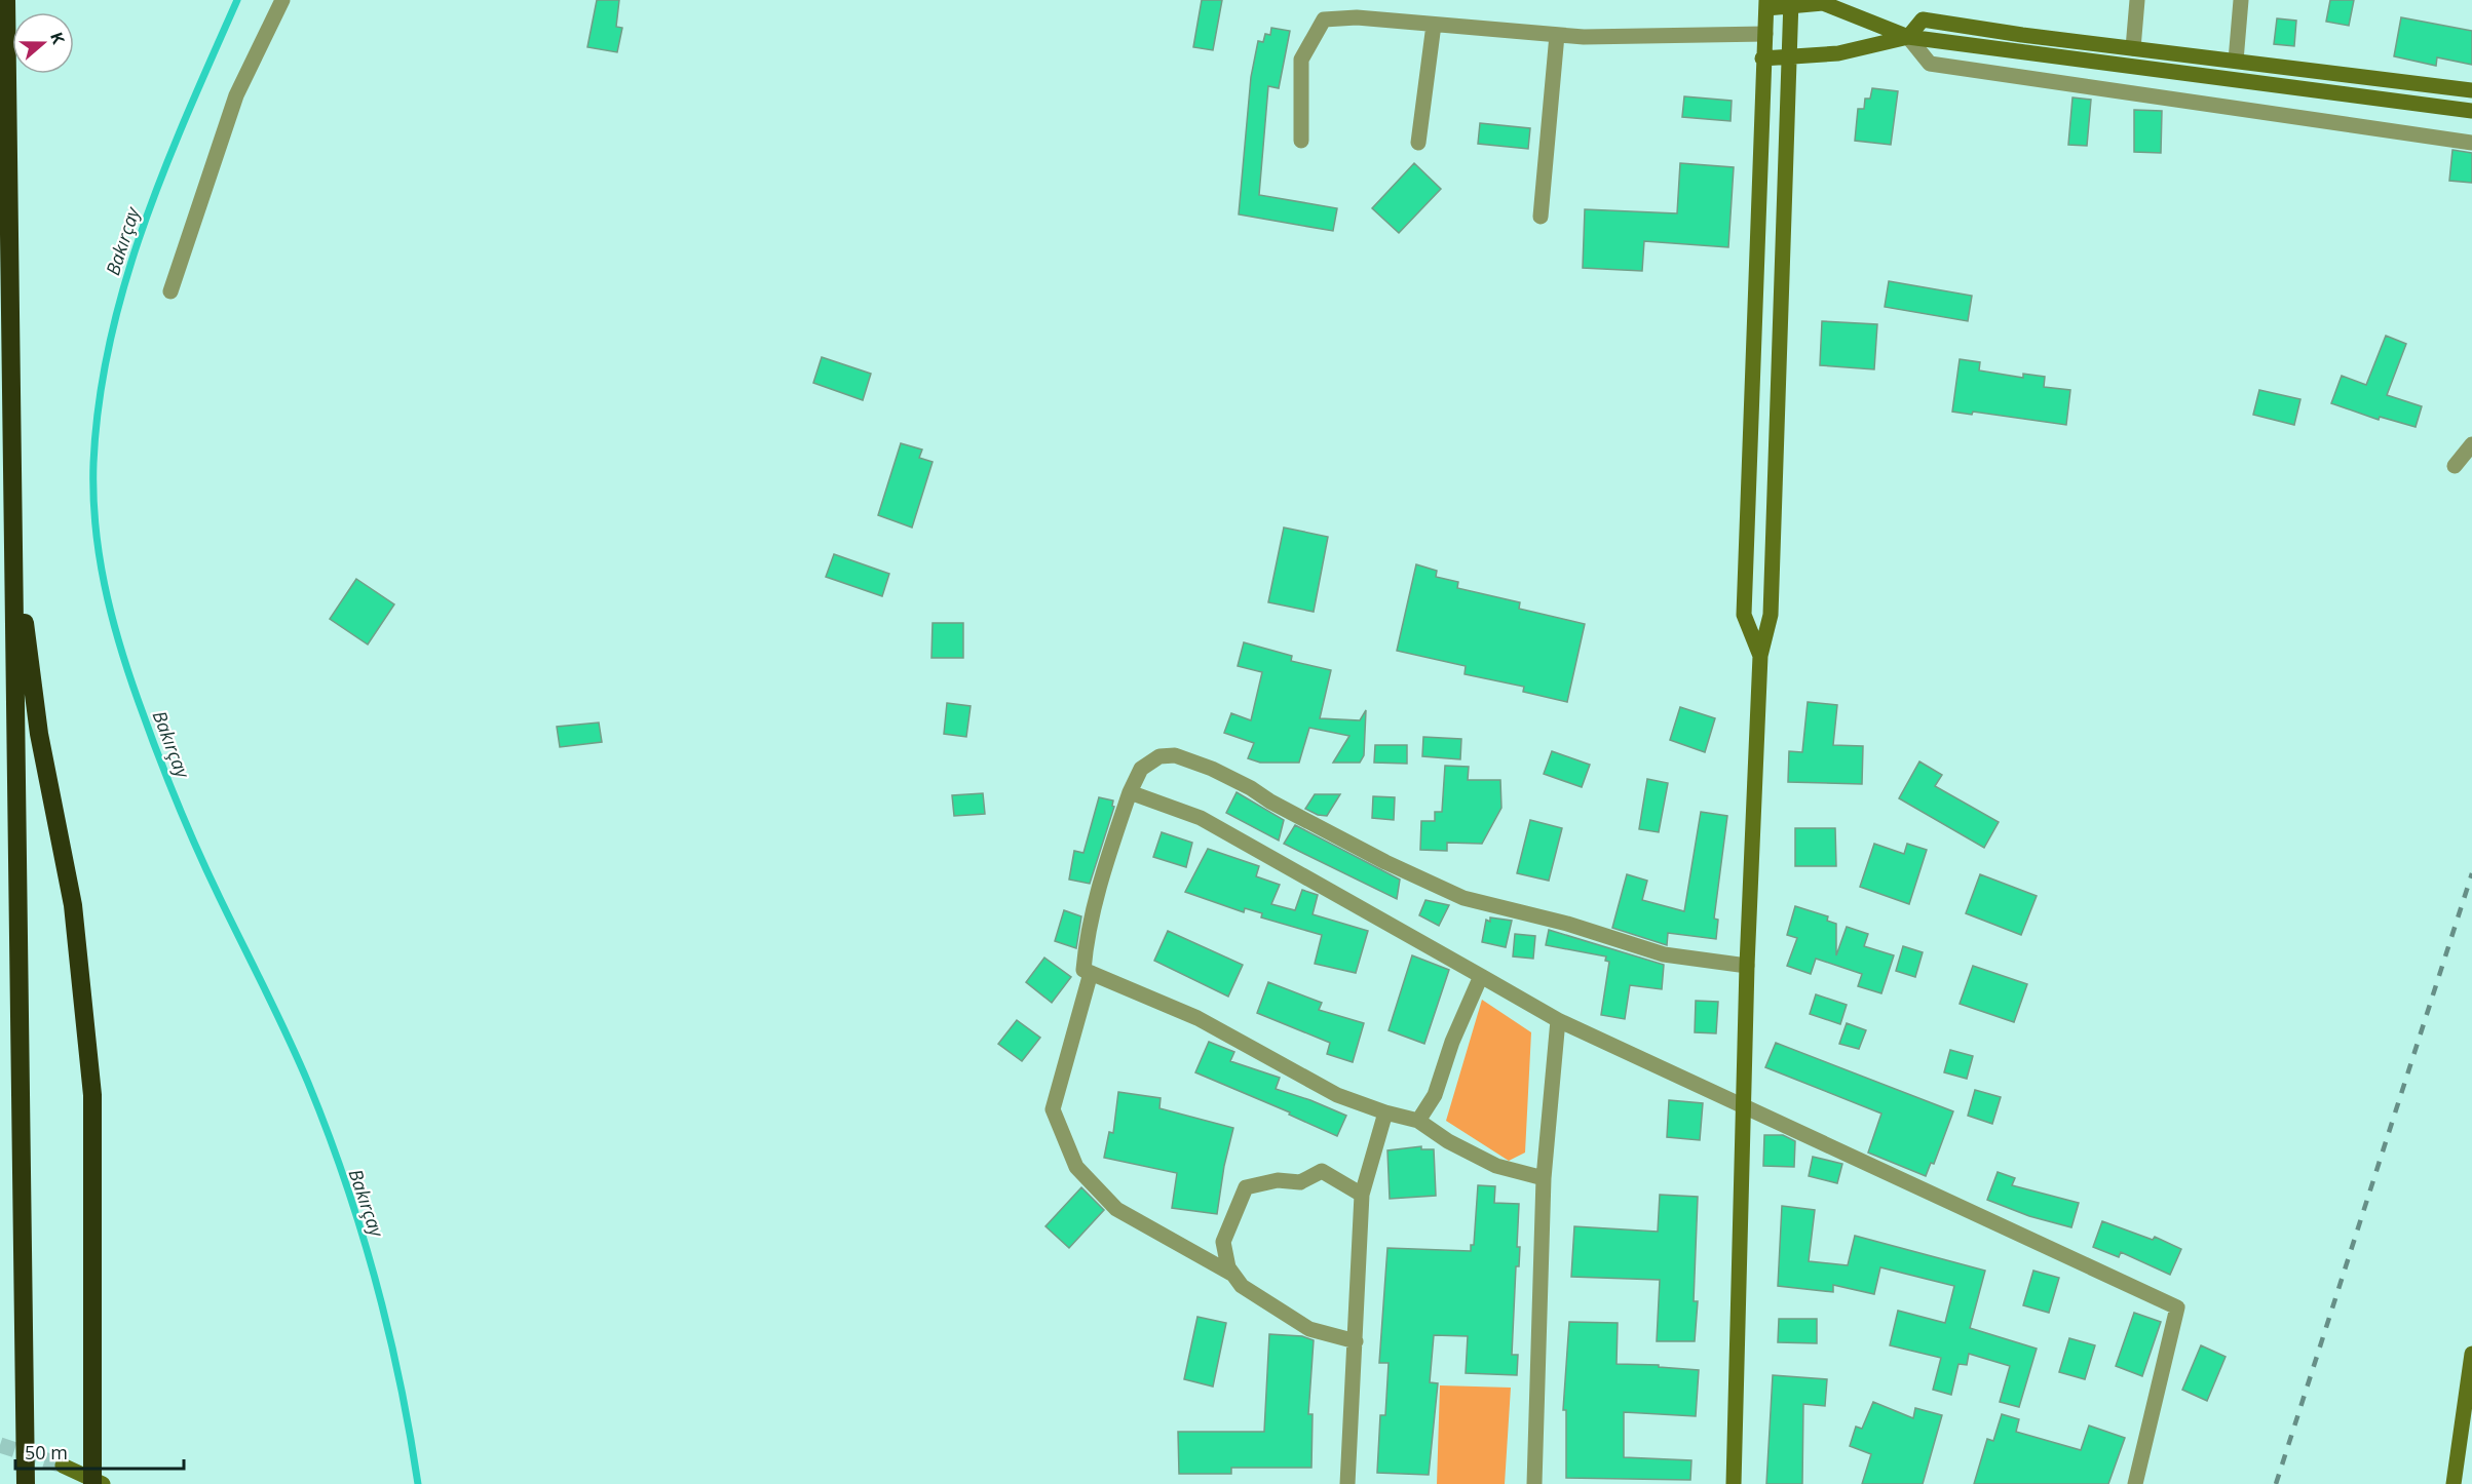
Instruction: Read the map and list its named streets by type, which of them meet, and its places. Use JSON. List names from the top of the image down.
{
  "water": ["Bakırçay"],
  "scale_bar": "50 m",
  "north": "right"
}
